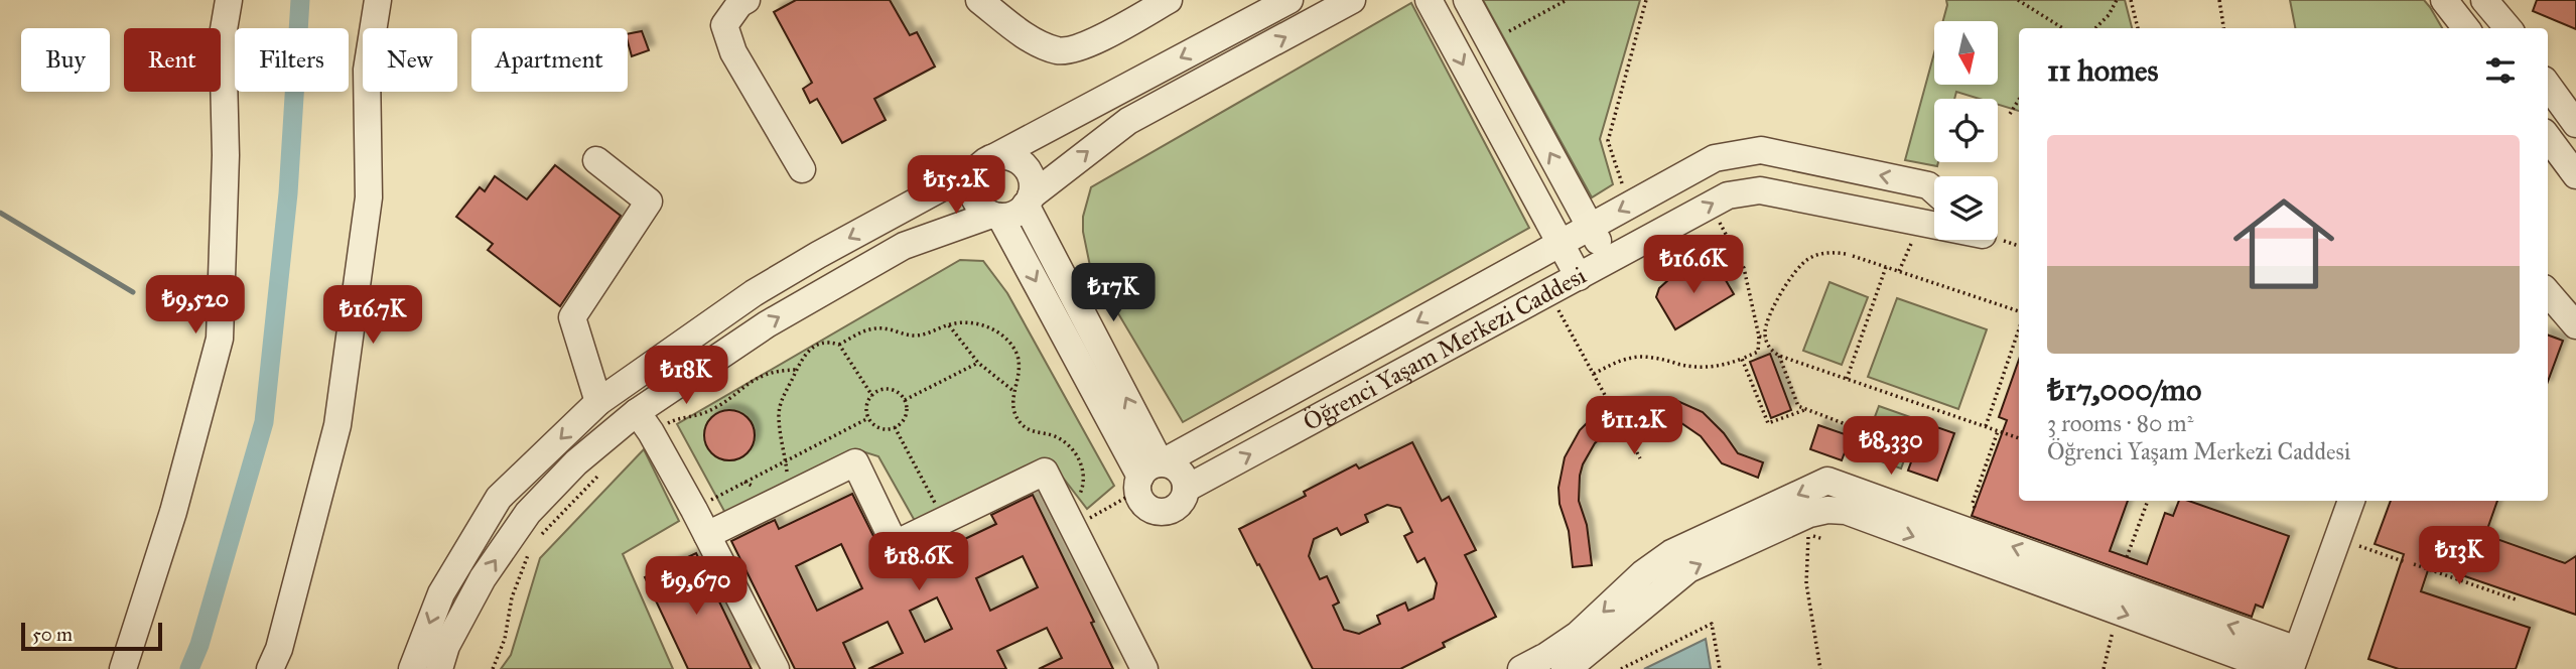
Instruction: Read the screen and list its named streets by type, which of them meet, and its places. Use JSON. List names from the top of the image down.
{
  "streets": {
    "street": ["Öğrenci Yaşam Merkezi Caddesi"]
  },
  "scale_bar": "50 m",
  "north": "bottom",
  "page": {
    "chip": [
      "Buy",
      "Rent",
      "Filters",
      "New",
      "Apartment"
    ],
    "heading": "11 homes",
    "list": [
      {
        "name": "₺17,000/mo",
        "note": "3 rooms · 80 m² · Öğrenci Yaşam Merkezi Caddesi"
      }
    ],
    "price": [
      "₺15.2K",
      "₺16.6K",
      "₺17K",
      "₺9,520",
      "₺16.7K",
      "₺18K",
      "₺11.2K",
      "₺8,330",
      "₺13K",
      "₺18.6K",
      "₺9,670"
    ],
    "scale": "50 m"
  }
}
